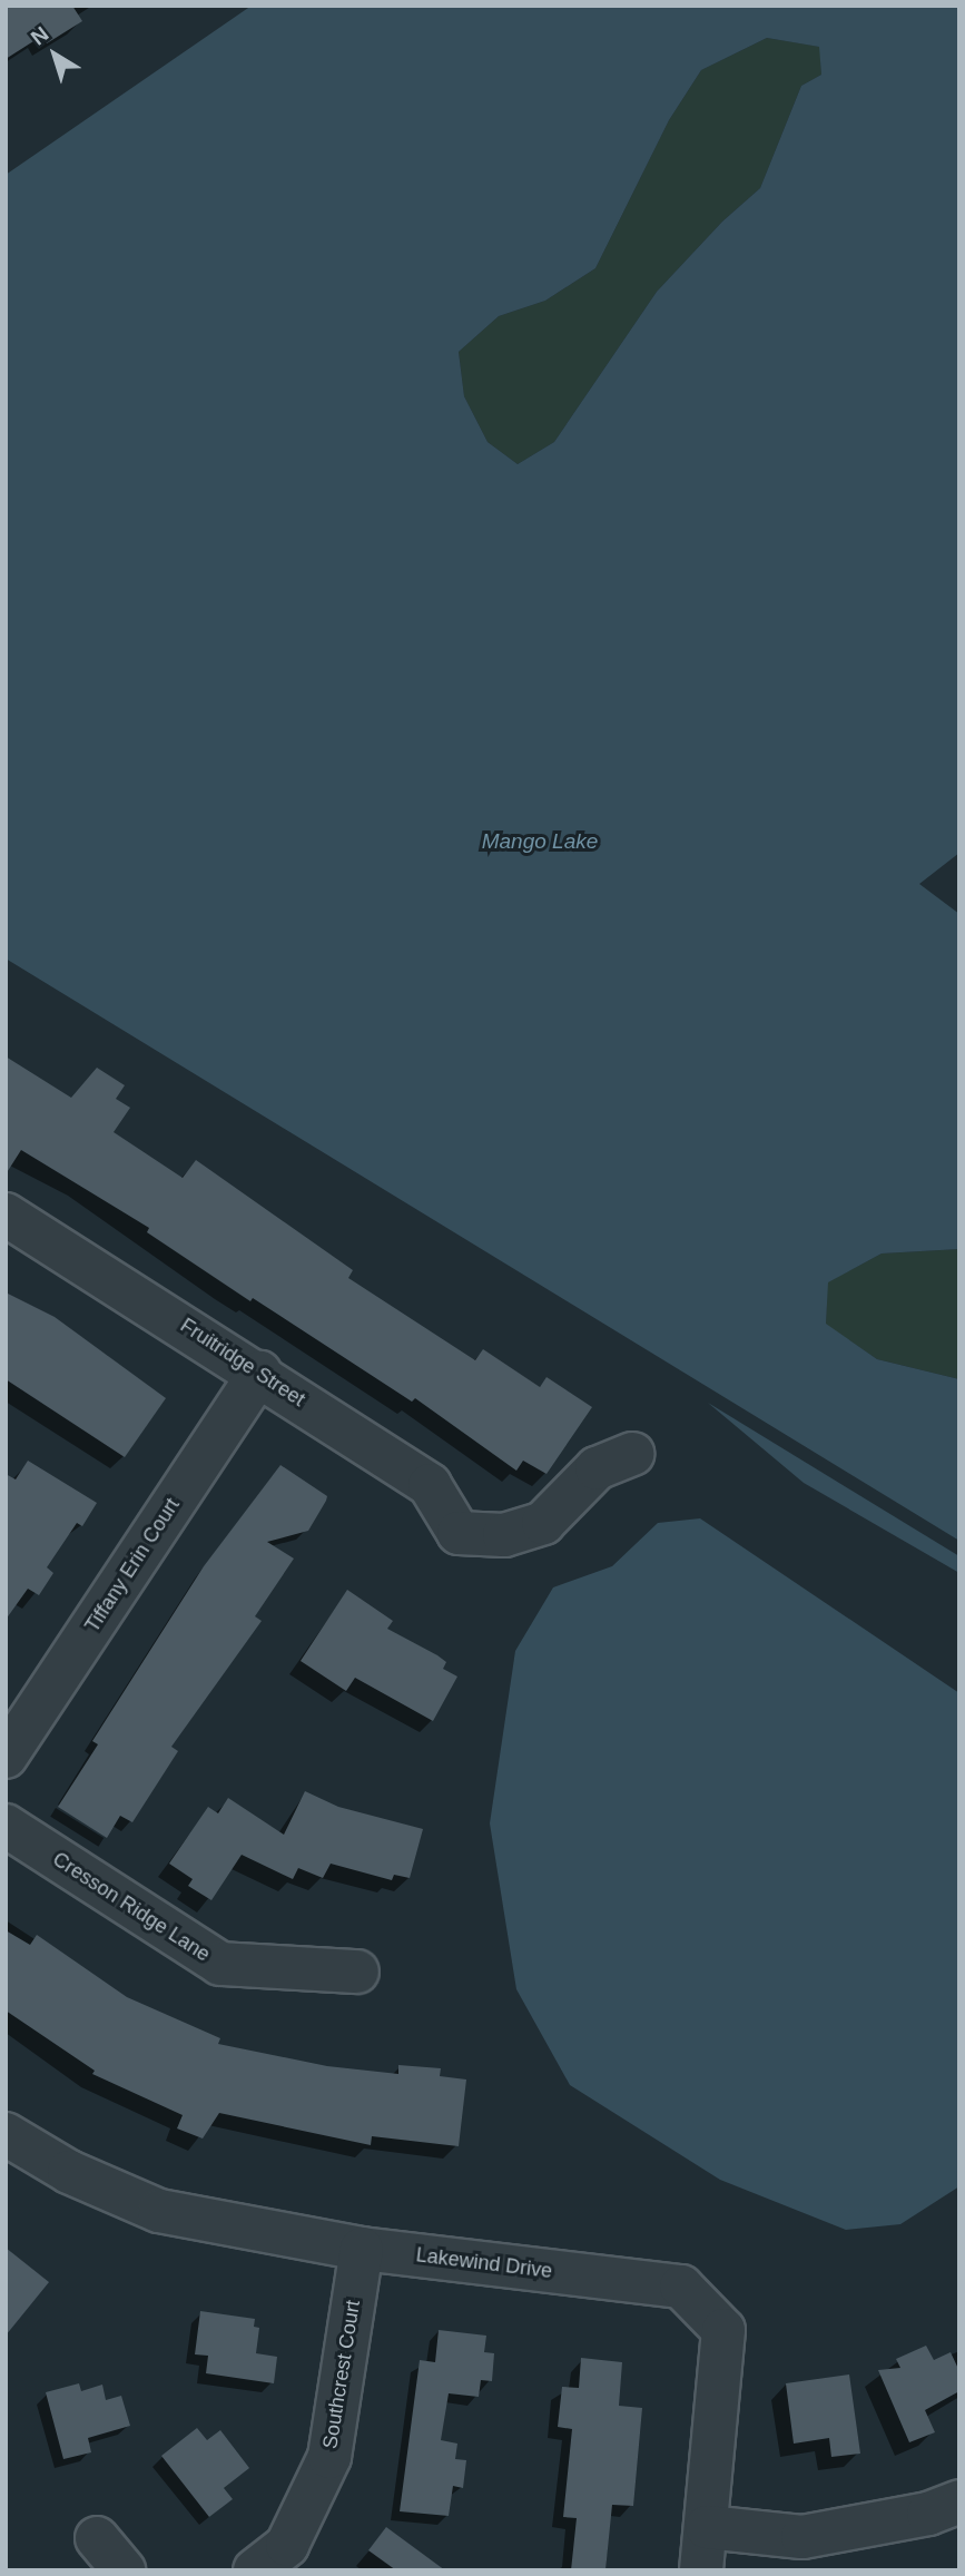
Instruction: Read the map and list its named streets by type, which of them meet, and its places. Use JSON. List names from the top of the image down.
{
  "streets": {
    "street": [
      "Fruitridge Street",
      "Tiffany Erin Court",
      "Cresson Ridge Lane",
      "Lakewind Drive",
      "Southcrest Court"
    ]
  },
  "crossings": [
    ["Fruitridge Street", "Tiffany Erin Court"],
    ["Lakewind Drive", "Southcrest Court"]
  ],
  "water": ["Mango Lake"],
  "north": "top left"
}
